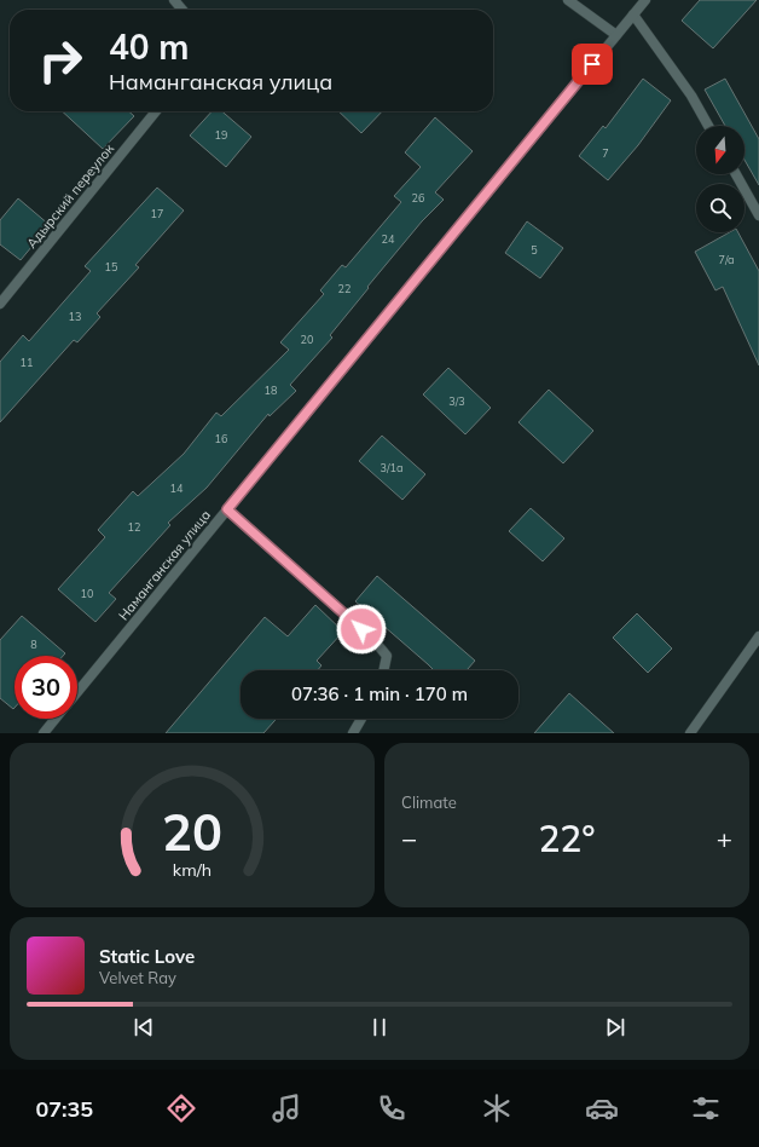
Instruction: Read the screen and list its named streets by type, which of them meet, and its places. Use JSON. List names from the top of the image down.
{
  "streets": {
    "street": ["Адырский переулок", "Наманганская улица"]
  },
  "house_numbers": [
    "19",
    "7",
    "26",
    "17",
    "24",
    "5",
    "7/а",
    "15",
    "22",
    "13",
    "20",
    "11",
    "18",
    "3/3",
    "16",
    "3/1а",
    "14",
    "12",
    "10",
    "8"
  ],
  "north": "bottom",
  "page": {
    "turn": ["40 m", "Наманганская улица"],
    "limit": "30",
    "trip": "07:36 · 1 min · 170 m",
    "tile": "Climate",
    "heat": ["−", "22°", "+"],
    "song": ["Static Love", "Velvet Ray"],
    "tabs": "07:35",
    "gauge": ["20", "km/h"]
  }
}
